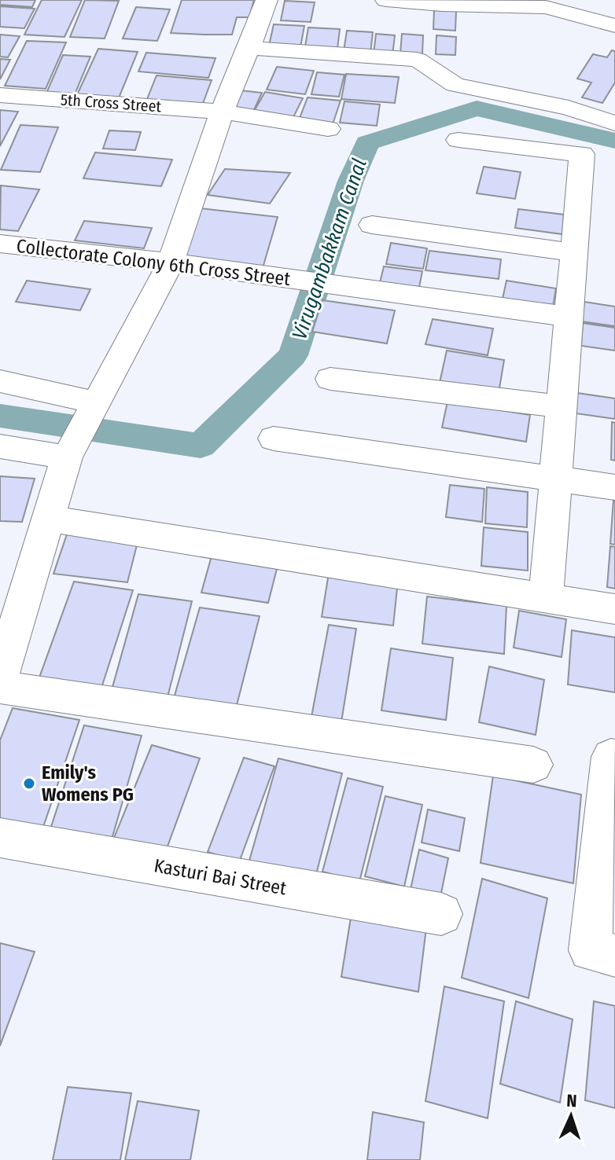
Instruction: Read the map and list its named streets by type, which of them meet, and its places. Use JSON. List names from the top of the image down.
{
  "streets": {
    "street": ["5th Cross Street", "Collectorate Colony 6th Cross Street", "Kasturi Bai Street"]
  },
  "water": ["Virugambakkam Canal"],
  "places": ["Emily's Womens PG"],
  "north": "top"
}
